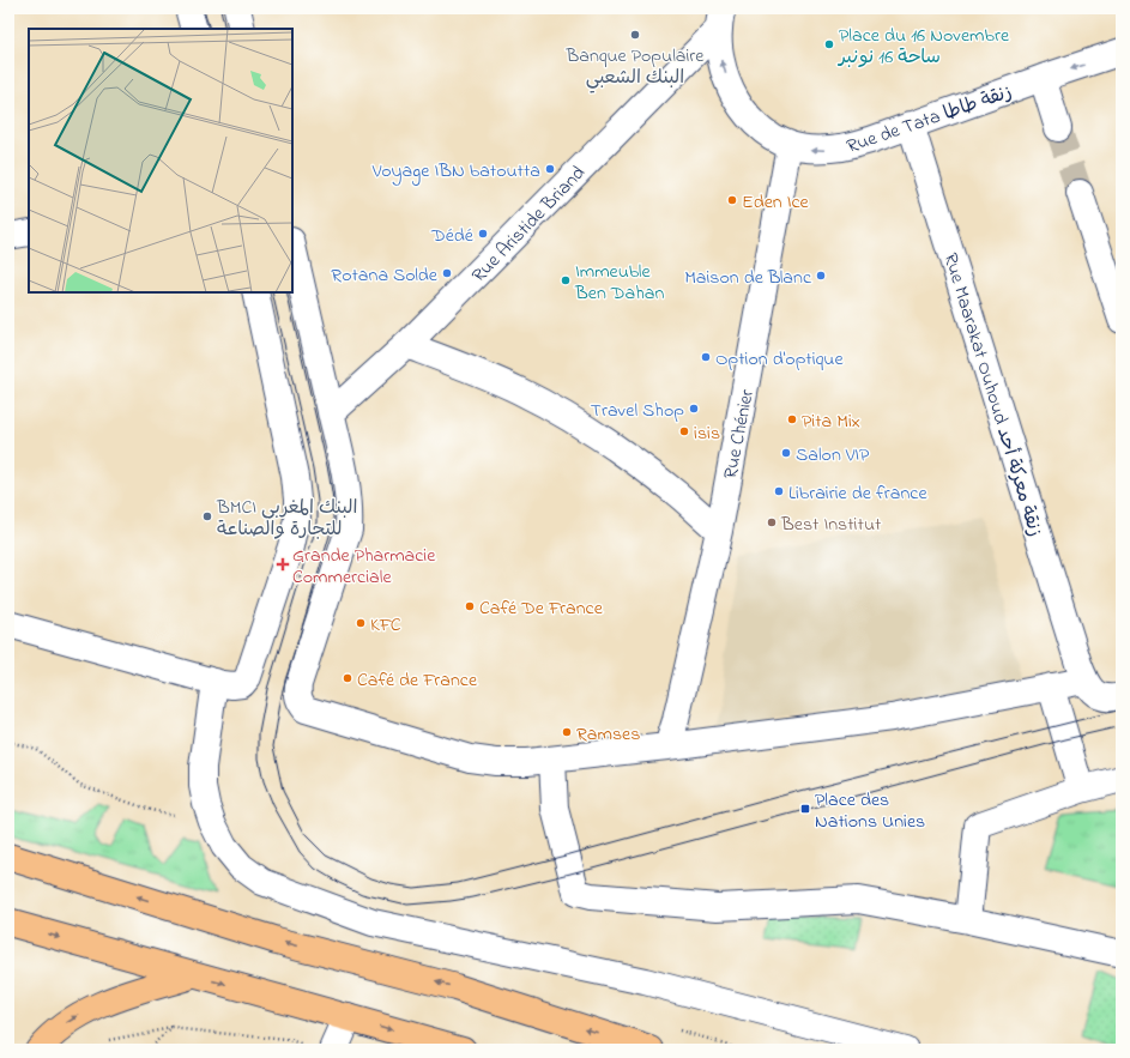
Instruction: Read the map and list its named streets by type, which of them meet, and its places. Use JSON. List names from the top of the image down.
{
  "streets": {
    "street": [
      "Rue de Tata زنقة طاطا",
      "Rue Aristide Briand",
      "Rue Maarakat Ouhoud زنقة معركة أحد",
      "Rue Chénier"
    ]
  },
  "crossings": [
    ["Rue de Tata زنقة طاطا", "Rue Aristide Briand"],
    ["Rue de Tata زنقة طاطا", "Rue Maarakat Ouhoud زنقة معركة أحد"],
    ["Rue de Tata زنقة طاطا", "Rue Chénier"]
  ],
  "places": {
    "other": [
      "Banque Populaire البنك الشعبي",
      "Place du 16 Novembre ساحة 16 نونبر",
      "Voyage IBN batoutta",
      "Eden Ice",
      "Dédé",
      "Rotana Solde",
      "Maison de Blanc",
      "Immeuble Ben Dahan",
      "Option d'optique",
      "Travel Shop",
      "Pita Mix",
      "isis",
      "Salon VIP",
      "Librairie de france",
      "BMCI البنك المغربي للتجارة والصناعة",
      "Best Institut",
      "Café De France",
      "KFC",
      "Café de France",
      "Ramses"
    ],
    "health": ["Grande Pharmacie Commerciale"],
    "transit": ["Place des Nations Unies"]
  }
}
